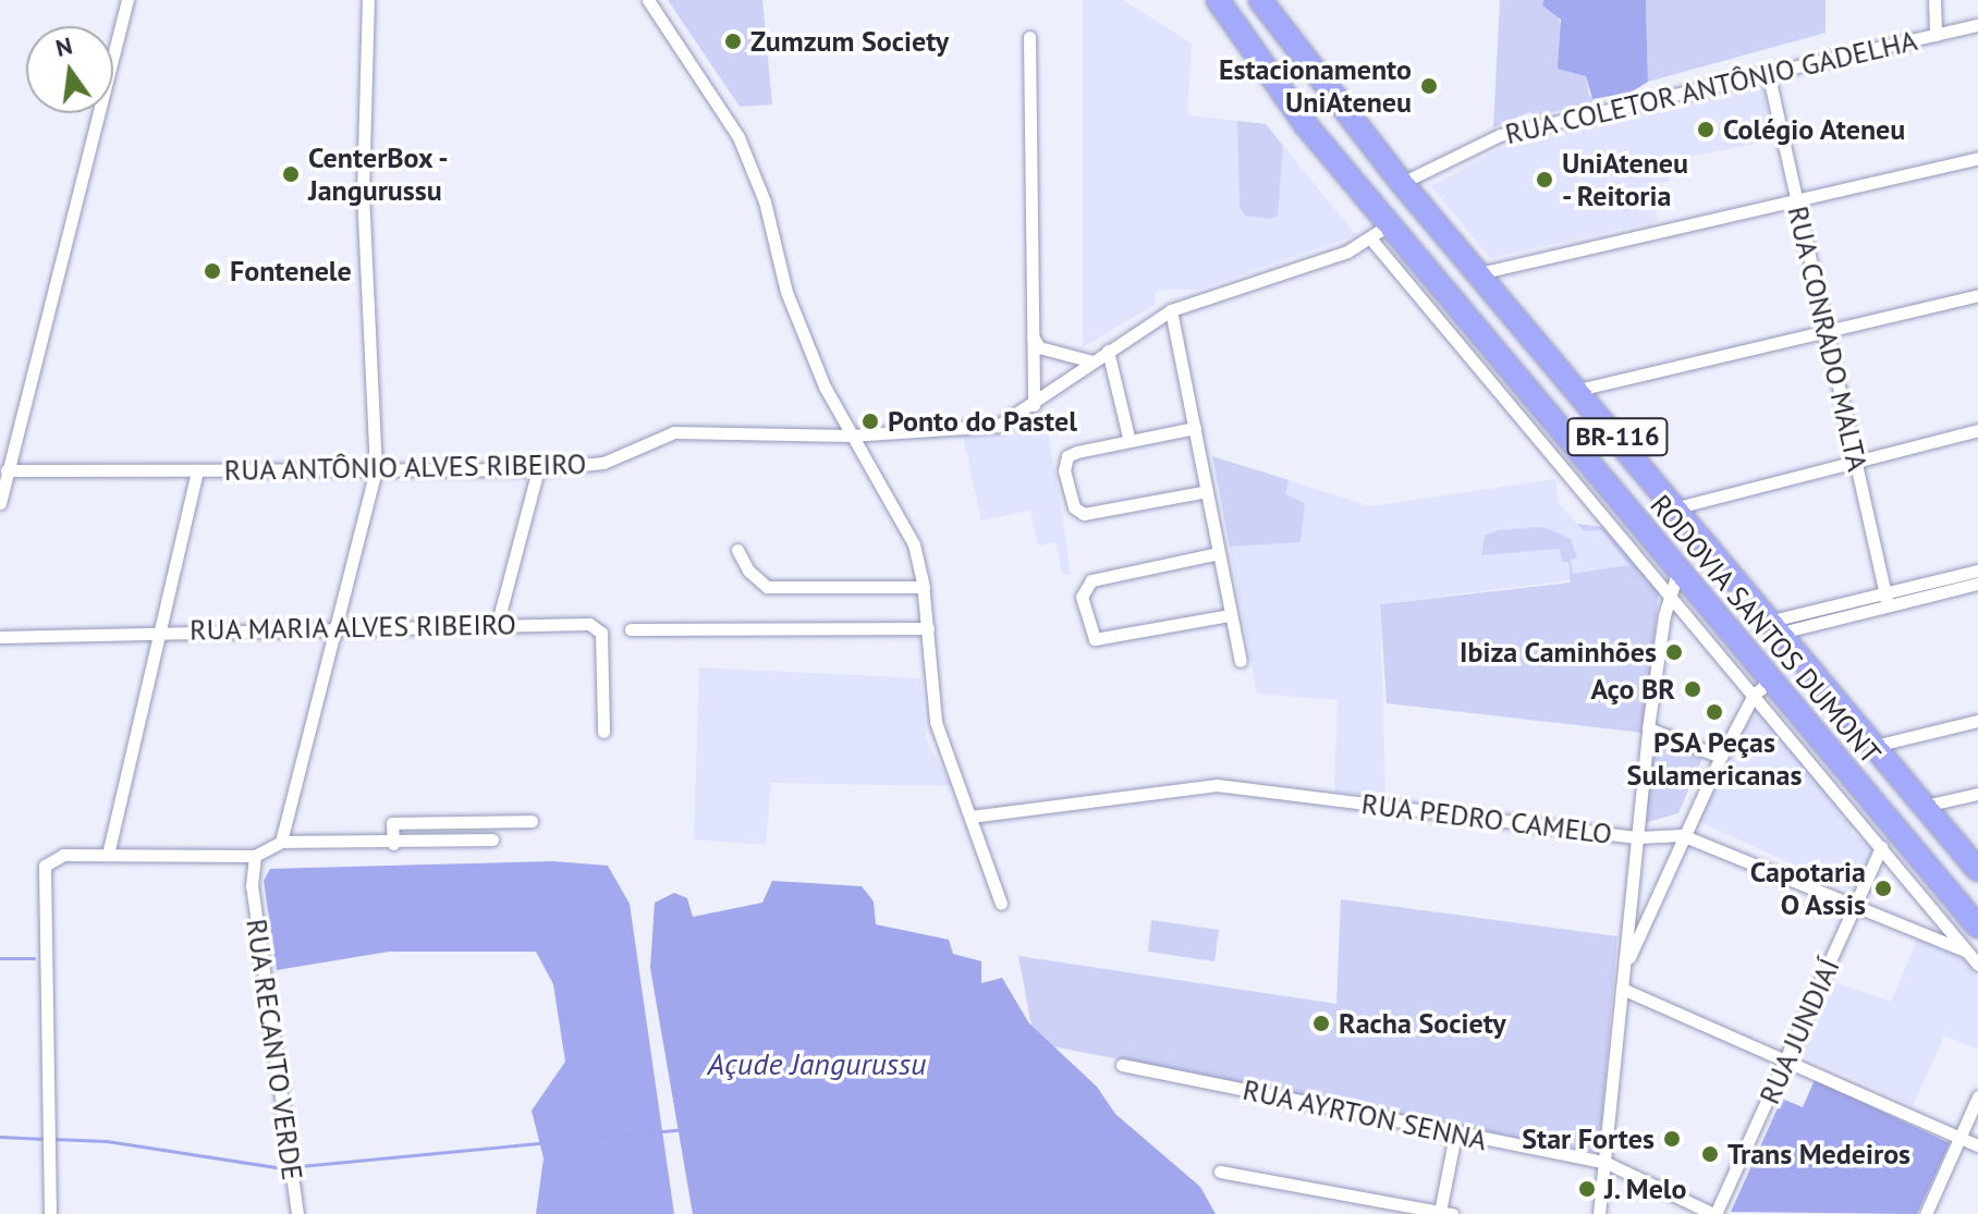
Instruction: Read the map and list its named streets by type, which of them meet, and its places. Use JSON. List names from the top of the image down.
{
  "streets": {
    "highway": ["BR-116", "RODOVIA SANTOS DUMONT"],
    "street": [
      "RUA COLETOR ANTÔNIO GADELHA",
      "RUA CONRADO MALTA",
      "RUA ANTÔNIO ALVES RIBEIRO",
      "RUA MARIA ALVES RIBEIRO",
      "RUA PEDRO CAMELO",
      "RUA JUNDIAÍ",
      "RUA RECANTO VERDE",
      "RUA AYRTON SENNA"
    ]
  },
  "crossings": [
    ["RUA COLETOR ANTÔNIO GADELHA", "RUA CONRADO MALTA"],
    ["RUA COLETOR ANTÔNIO GADELHA", "RODOVIA SANTOS DUMONT"],
    ["RUA PEDRO CAMELO", "RUA JUNDIAÍ"],
    ["RUA JUNDIAÍ", "RUA AYRTON SENNA"]
  ],
  "water": ["Açude Jangurussu"],
  "places": [
    "Zumzum Society",
    "Estacionamento UniAteneu",
    "Colégio Ateneu",
    "CenterBox - Jangurussu",
    "UniAteneu - Reitoria",
    "Fontenele",
    "Ponto do Pastel",
    "Ibiza Caminhões",
    "Aço BR",
    "PSA Peças Sulamericanas",
    "Capotaria O Assis",
    "Racha Society",
    "Star Fortes",
    "Trans Medeiros",
    "J. Melo"
  ],
  "north": "top"
}
